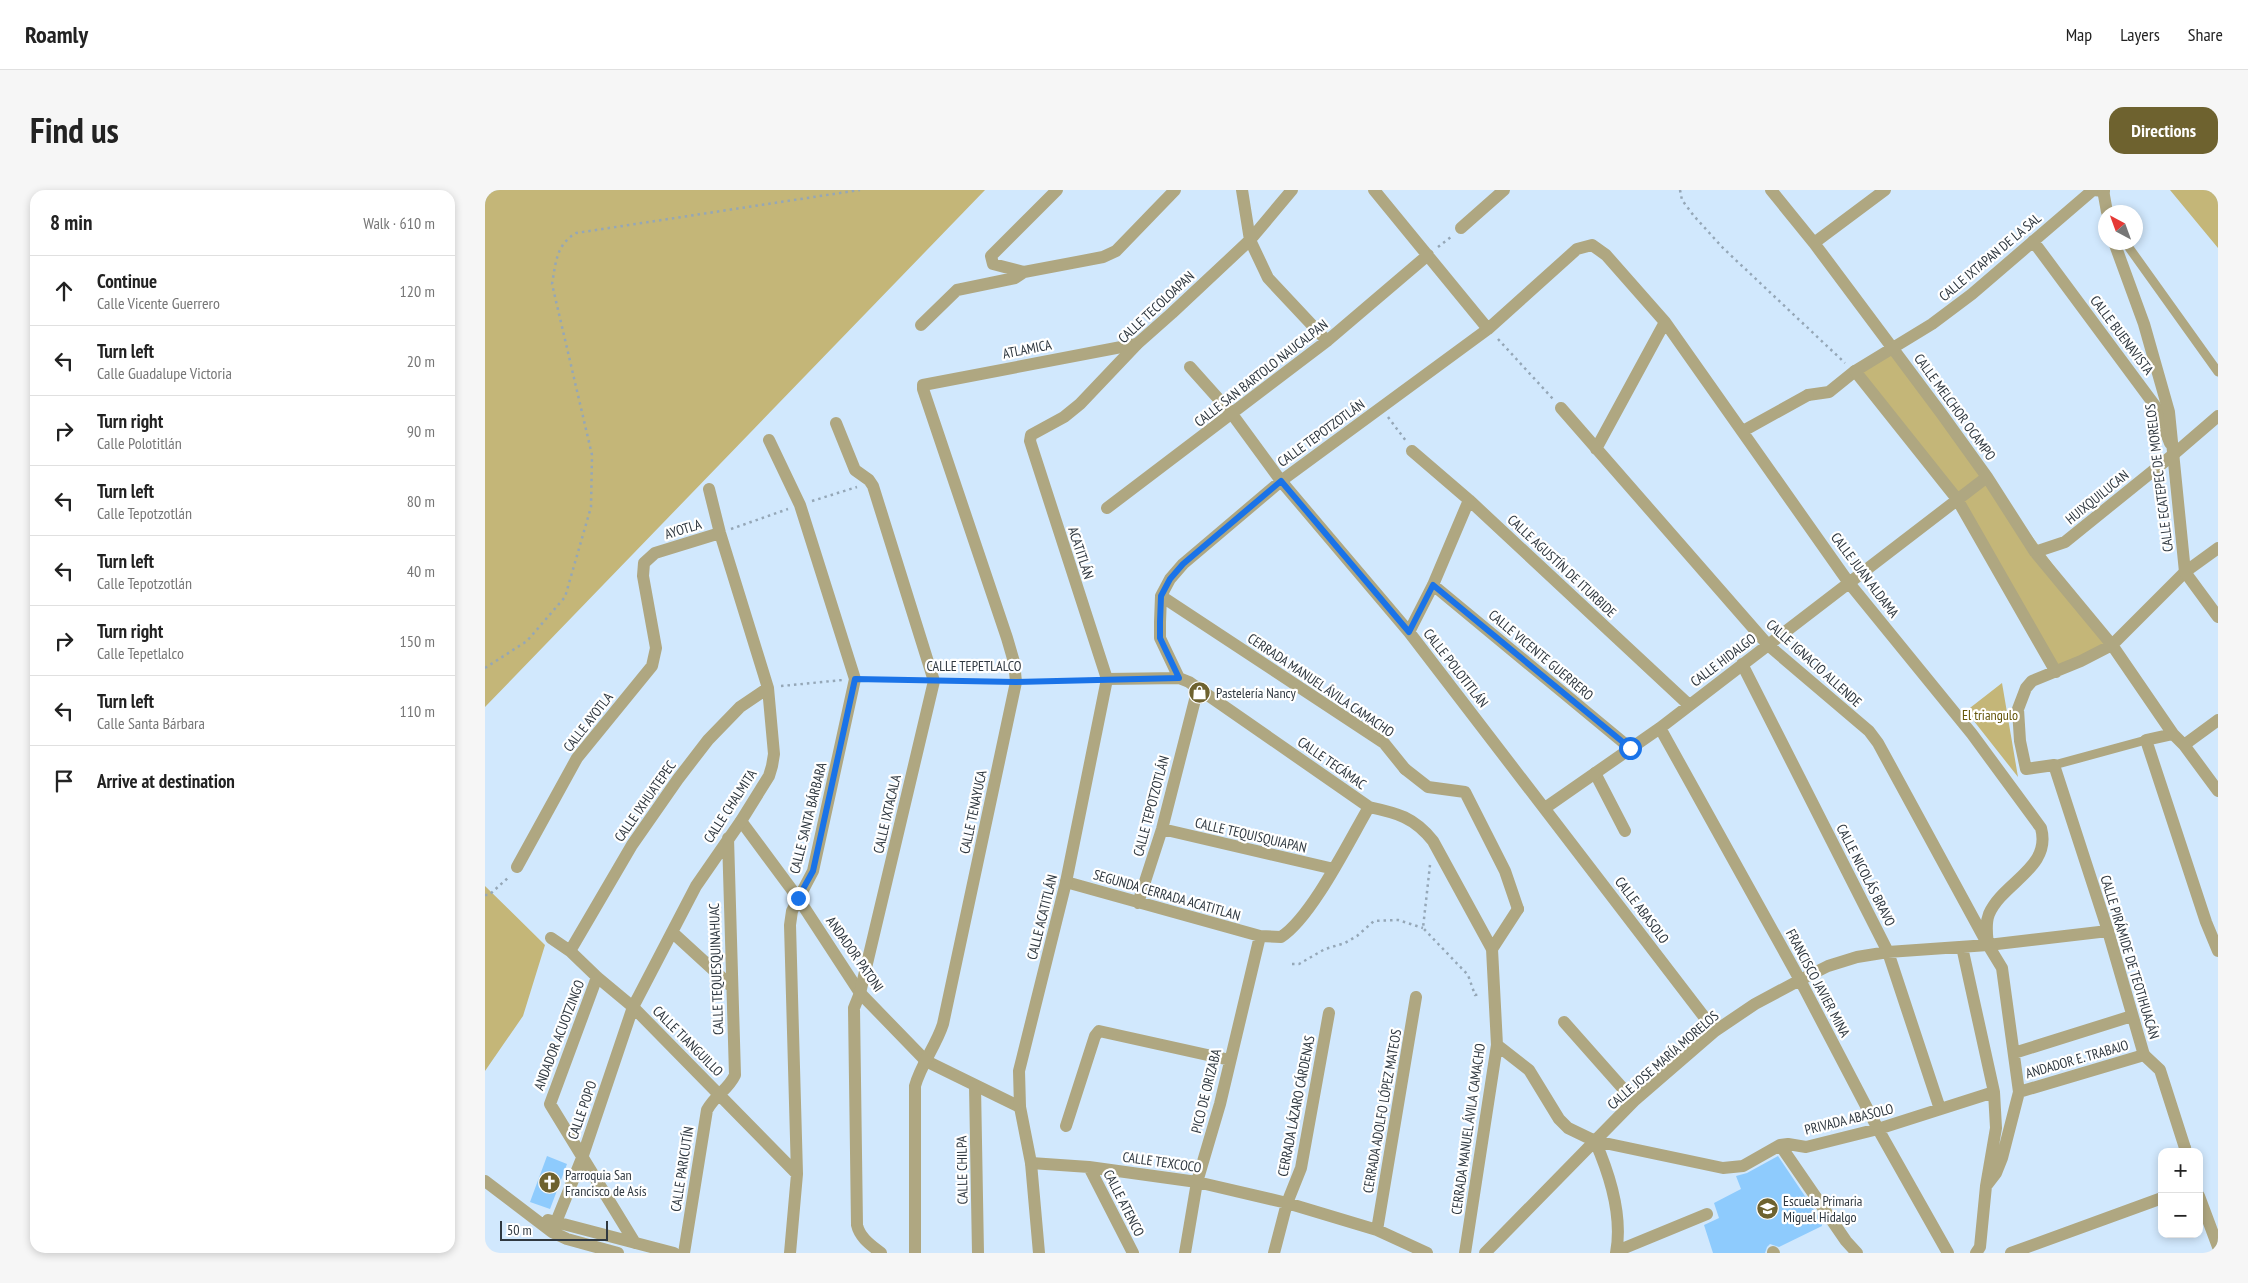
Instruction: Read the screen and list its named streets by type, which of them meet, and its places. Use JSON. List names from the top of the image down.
{
  "streets": {
    "street": [
      "CALLE IXTAPAN DE LA SAL",
      "CALLE TECOLOAPAN",
      "CALLE BUENAVISTA",
      "ATLAMICA",
      "CALLE SAN BARTOLO NAUCALPAN",
      "CALLE MELCHOR OCAMPO",
      "CALLE TEPOTZOTLÁN",
      "CALLE ECATEPEC DE MORELOS",
      "HUIXQUILUCAN",
      "AYOTLA",
      "ACATITLÁN",
      "CALLE AGUSTÍN DE ITURBIDE",
      "CALLE JUAN ALDAMA",
      "CALLE VICENTE GUERRERO",
      "CALLE HIDALGO",
      "CALLE IGNACIO ALLENDE",
      "CALLE POLOTITLÁN",
      "CERRADA MANUEL ÁVILA CAMACHO",
      "CALLE AYOTLA",
      "CALLE TECÁMAC",
      "CALLE IXHUATEPEC",
      "CALLE CHALMITA",
      "CALLE TENAYUCA",
      "CALLE IXTACALA",
      "CALLE SANTA BÁRBARA",
      "CALLE TEQUISQUIAPAN",
      "CALLE NICOLÁS BRAVO",
      "SEGUNDA CERRADA ACATITLAN",
      "CALLE ABASOLO",
      "CALLE ACATITLÁN",
      "ANDADOR PATONI",
      "CALLE PIRÁMIDE DE TEOTIHUACÁN",
      "CALLE TEQUESQUINAHUAC",
      "FRANCISCO JAVIER MINA",
      "ANDADOR ACUOTZINGO",
      "CALLE TIANGUILLO",
      "ANDADOR E. TRABAJO",
      "CALLE JOSE MARÍA MORELOS",
      "PICO DE ORIZABA",
      "CERRADA LÁZARO CÁRDENAS",
      "CALLE POPO",
      "CERRADA ADOLFO LÓPEZ MATEOS",
      "PRIVADA ABASOLO",
      "CALLE TEXCOCO",
      "CALLE PARICUTÍN",
      "CALLE CHILPA",
      "CALLE ATENCO"
    ],
    "path": ["CALLE TEPETLALCO"]
  },
  "crossings": [
    ["CALLE IXTAPAN DE LA SAL", "CALLE BUENAVISTA"],
    ["CALLE IXTAPAN DE LA SAL", "CALLE MELCHOR OCAMPO"],
    ["CALLE IXTAPAN DE LA SAL", "CALLE JUAN ALDAMA"],
    ["CALLE TECOLOAPAN", "ATLAMICA"],
    ["CALLE TECOLOAPAN", "ACATITLÁN"],
    ["CALLE BUENAVISTA", "CALLE ECATEPEC DE MORELOS"],
    ["CALLE BUENAVISTA", "HUIXQUILUCAN"],
    ["ATLAMICA", "CALLE TENAYUCA"],
    ["CALLE SAN BARTOLO NAUCALPAN", "CALLE POLOTITLÁN"],
    ["CALLE MELCHOR OCAMPO", "HUIXQUILUCAN"],
    ["CALLE MELCHOR OCAMPO", "CALLE HIDALGO"],
    ["CALLE TEPOTZOTLÁN", "CALLE JUAN ALDAMA"],
    ["CALLE TEPOTZOTLÁN", "CALLE POLOTITLÁN"],
    ["CALLE TEPOTZOTLÁN", "CERRADA MANUEL ÁVILA CAMACHO"],
    ["CALLE TEPOTZOTLÁN", "CALLE TECÁMAC"],
    ["CALLE TEPOTZOTLÁN", "CALLE TEQUISQUIAPAN"],
    ["CALLE TEPOTZOTLÁN", "SEGUNDA CERRADA ACATITLAN"],
    ["CALLE ECATEPEC DE MORELOS", "HUIXQUILUCAN"],
    ["AYOTLA", "CALLE AYOTLA"],
    ["AYOTLA", "CALLE CHALMITA"],
    ["ACATITLÁN", "CALLE TEPETLALCO"],
    ["ACATITLÁN", "CALLE ACATITLÁN"],
    ["CALLE AGUSTÍN DE ITURBIDE", "CALLE HIDALGO"],
    ["CALLE JUAN ALDAMA", "CALLE HIDALGO"],
    ["CALLE JUAN ALDAMA", "CALLE IGNACIO ALLENDE"],
    ["CALLE JUAN ALDAMA", "CALLE JOSE MARÍA MORELOS"],
    ["CALLE VICENTE GUERRERO", "CALLE HIDALGO"],
    ["CALLE HIDALGO", "CALLE IGNACIO ALLENDE"],
    ["CALLE HIDALGO", "CALLE POLOTITLÁN"],
    ["CALLE HIDALGO", "CALLE NICOLÁS BRAVO"],
    ["CALLE HIDALGO", "CALLE ABASOLO"],
    ["CALLE HIDALGO", "FRANCISCO JAVIER MINA"],
    ["CALLE IGNACIO ALLENDE", "ANDADOR E. TRABAJO"],
    ["CALLE IGNACIO ALLENDE", "CALLE JOSE MARÍA MORELOS"],
    ["CALLE TEPETLALCO", "CALLE IXHUATEPEC"],
    ["CALLE TEPETLALCO", "CALLE CHALMITA"],
    ["CALLE TEPETLALCO", "CALLE TENAYUCA"],
    ["CALLE TEPETLALCO", "CALLE IXTACALA"],
    ["CALLE TEPETLALCO", "CALLE SANTA BÁRBARA"],
    ["CALLE TEPETLALCO", "CALLE ACATITLÁN"],
    ["CALLE POLOTITLÁN", "CALLE ABASOLO"],
    ["CERRADA MANUEL ÁVILA CAMACHO", "CALLE TECÁMAC"],
    ["CALLE TECÁMAC", "CALLE TEQUISQUIAPAN"],
    ["CALLE TECÁMAC", "SEGUNDA CERRADA ACATITLAN"],
    ["CALLE TECÁMAC", "PICO DE ORIZABA"],
    ["CALLE IXHUATEPEC", "CALLE CHALMITA"],
    ["CALLE IXHUATEPEC", "CALLE TIANGUILLO"],
    ["CALLE CHALMITA", "ANDADOR PATONI"],
    ["CALLE CHALMITA", "CALLE TEQUESQUINAHUAC"],
    ["CALLE CHALMITA", "CALLE TIANGUILLO"],
    ["CALLE CHALMITA", "CALLE POPO"],
    ["CALLE TENAYUCA", "ANDADOR PATONI"],
    ["CALLE IXTACALA", "ANDADOR PATONI"],
    ["CALLE SANTA BÁRBARA", "ANDADOR PATONI"],
    ["CALLE SANTA BÁRBARA", "CALLE TIANGUILLO"],
    ["CALLE NICOLÁS BRAVO", "CALLE JOSE MARÍA MORELOS"],
    ["CALLE NICOLÁS BRAVO", "PRIVADA ABASOLO"],
    ["SEGUNDA CERRADA ACATITLAN", "CALLE ACATITLÁN"],
    ["SEGUNDA CERRADA ACATITLAN", "PICO DE ORIZABA"],
    ["CALLE ABASOLO", "CALLE JOSE MARÍA MORELOS"],
    ["CALLE ACATITLÁN", "ANDADOR PATONI"],
    ["CALLE ACATITLÁN", "CALLE TEXCOCO"],
    ["ANDADOR PATONI", "CALLE CHILPA"],
    ["CALLE PIRÁMIDE DE TEOTIHUACÁN", "ANDADOR E. TRABAJO"],
    ["CALLE PIRÁMIDE DE TEOTIHUACÁN", "CALLE JOSE MARÍA MORELOS"],
    ["CALLE TEQUESQUINAHUAC", "CALLE TIANGUILLO"],
    ["CALLE TEQUESQUINAHUAC", "CALLE PARICUTÍN"],
    ["FRANCISCO JAVIER MINA", "CALLE JOSE MARÍA MORELOS"],
    ["FRANCISCO JAVIER MINA", "PRIVADA ABASOLO"],
    ["ANDADOR ACUOTZINGO", "CALLE TIANGUILLO"],
    ["ANDADOR ACUOTZINGO", "CALLE POPO"],
    ["CALLE TIANGUILLO", "CALLE POPO"],
    ["CALLE TIANGUILLO", "CALLE PARICUTÍN"],
    ["PICO DE ORIZABA", "CALLE TEXCOCO"],
    ["CERRADA LÁZARO CÁRDENAS", "CALLE TEXCOCO"],
    ["CERRADA ADOLFO LÓPEZ MATEOS", "CALLE TEXCOCO"],
    ["CALLE TEXCOCO", "CALLE ATENCO"]
  ],
  "parks": ["El triangulo"],
  "places": {
    "shop": ["Pastelería Nancy"],
    "church": ["Parroquia San Francisco de Asís"],
    "school or university": ["Escuela Primaria Miguel Hidalgo"]
  },
  "scale_bar": "50 m",
  "north": "top left",
  "page": {
    "header": "Roamly",
    "nav": ["Map", "Layers", "Share"],
    "title": "Find us",
    "buttons": "Directions",
    "heading": ["8 min", "Walk · 610 m"],
    "list": [
      ["Continue", "Calle Vicente Guerrero", "120 m"],
      ["Turn left", "Calle Guadalupe Victoria", "20 m"],
      ["Turn right", "Calle Polotitlán", "90 m"],
      ["Turn left", "Calle Tepotzotlán", "80 m"],
      ["Turn left", "Calle Tepotzotlán", "40 m"],
      ["Turn right", "Calle Tepetlalco", "150 m"],
      ["Turn left", "Calle Santa Bárbara", "110 m"],
      "Arrive at destination"
    ],
    "map_buttons": ["+", "−"],
    "scale": "50 m"
  }
}
